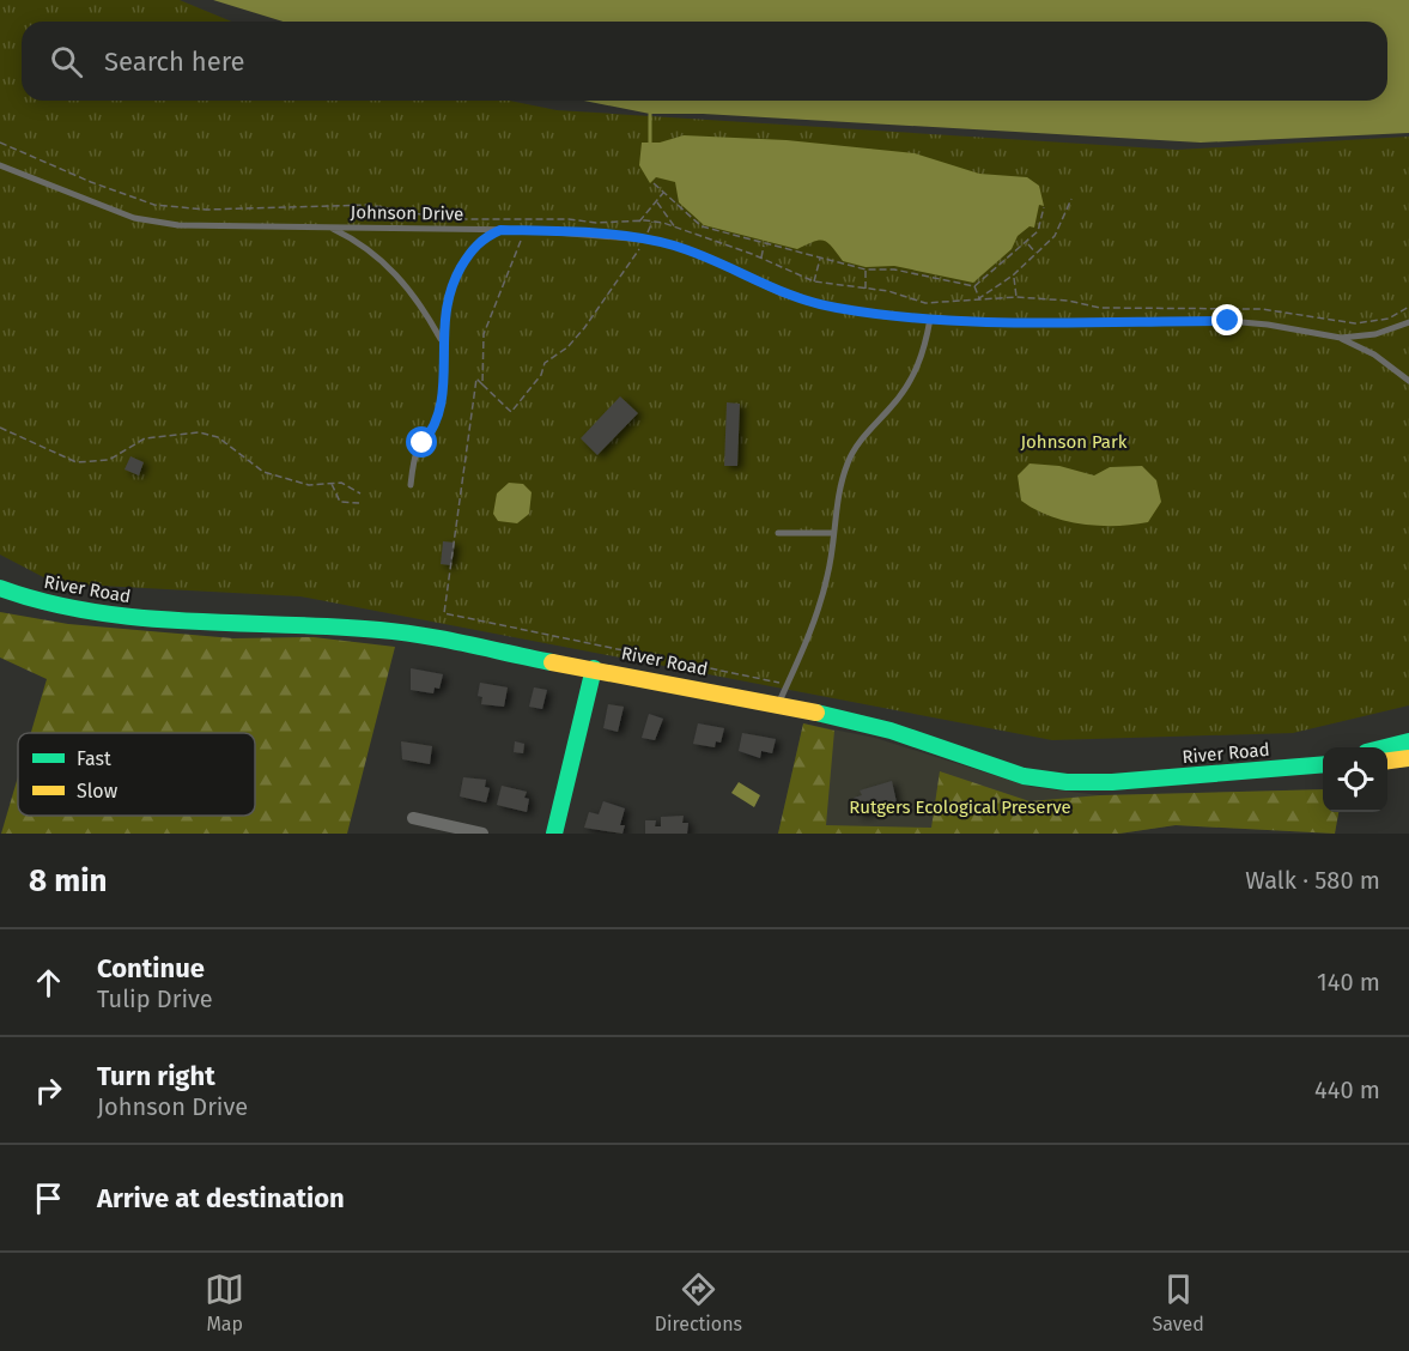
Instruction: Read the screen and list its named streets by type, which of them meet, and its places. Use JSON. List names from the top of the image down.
{
  "streets": {
    "street": ["River Road"],
    "lane": ["Johnson Drive"]
  },
  "parks": ["Johnson Park", "Rutgers Ecological Preserve"],
  "legend": ["Fast", "Slow"],
  "page": {
    "search": "Search here",
    "heading": ["8 min", "Walk · 580 m"],
    "list": [
      ["Continue", "Tulip Drive", "140 m"],
      ["Turn right", "Johnson Drive", "440 m"],
      "Arrive at destination"
    ],
    "nav": ["Map", "Directions", "Saved"]
  }
}
